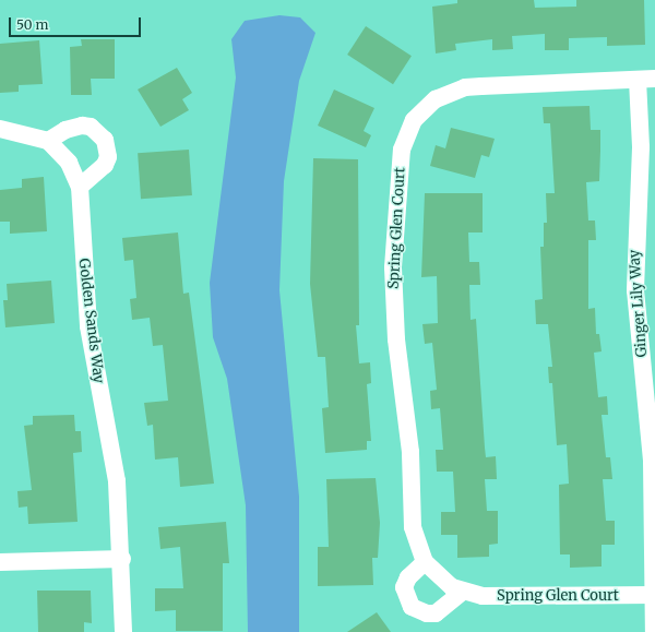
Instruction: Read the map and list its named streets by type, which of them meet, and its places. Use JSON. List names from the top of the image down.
{
  "streets": {
    "street": ["Spring Glen Court", "Ginger Lily Way", "Golden Sands Way"]
  },
  "crossings": [
    ["Spring Glen Court", "Ginger Lily Way"]
  ],
  "scale_bar": "50 m"
}
